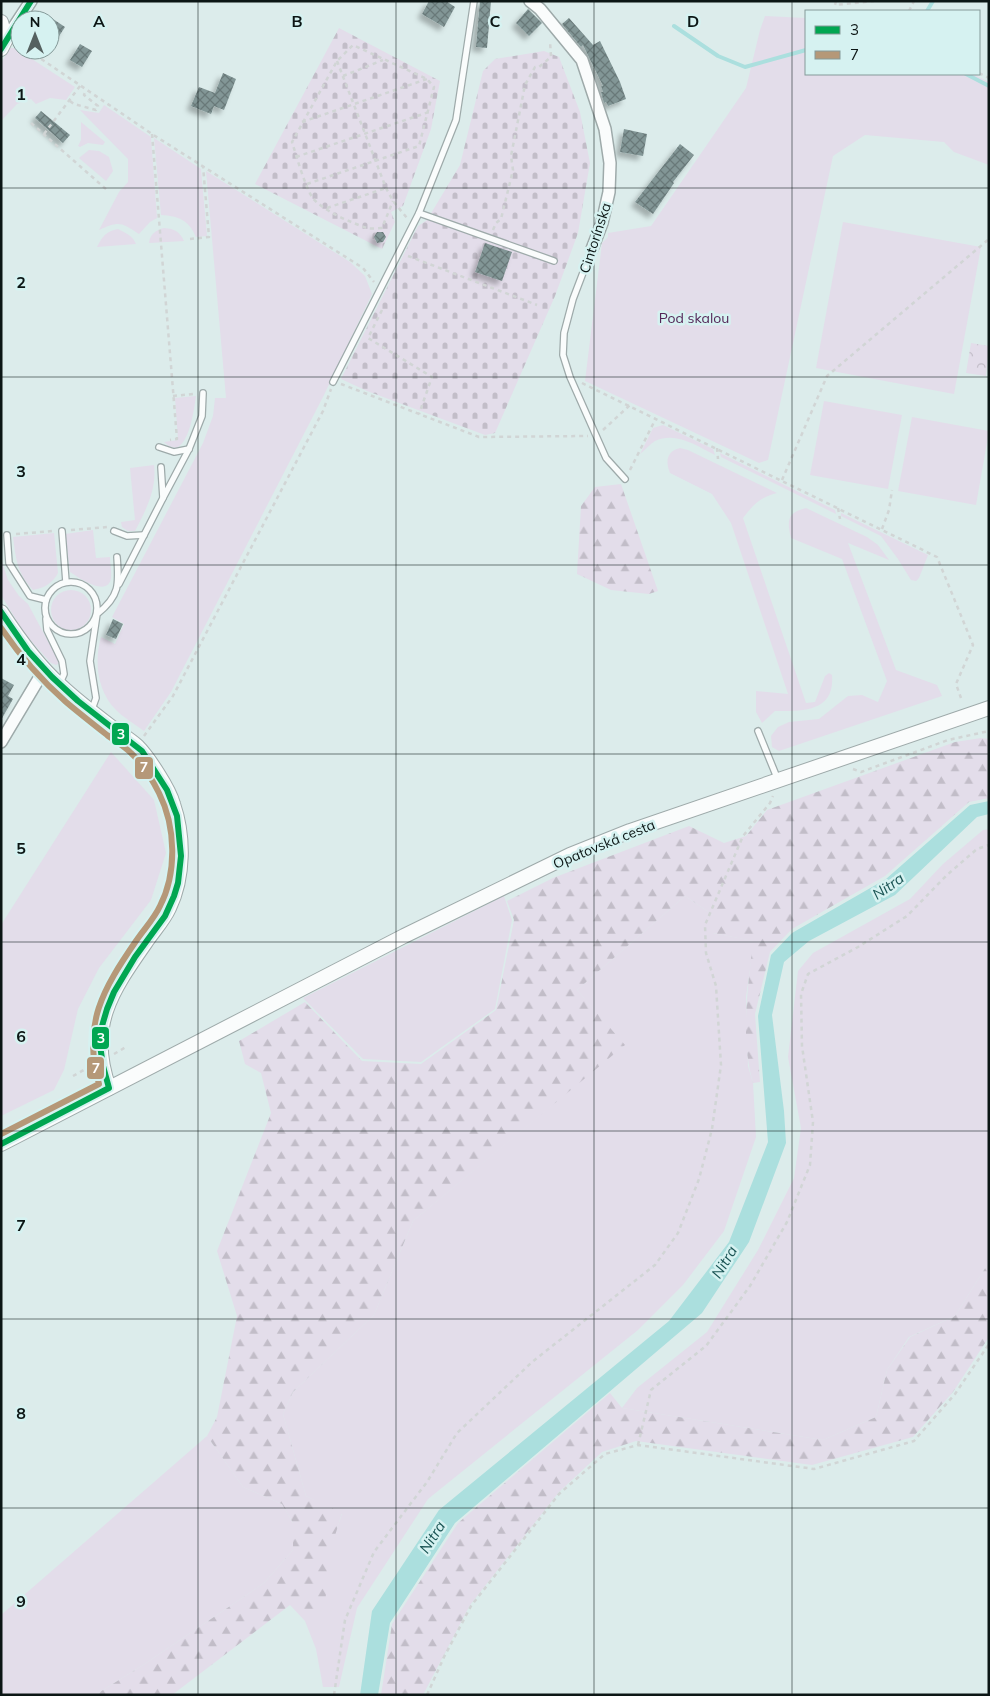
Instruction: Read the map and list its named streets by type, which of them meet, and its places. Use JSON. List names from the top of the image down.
{
  "streets": {
    "street": ["Cintorínska", "Opatovská cesta"]
  },
  "water": ["Nitra"],
  "parks": ["Pod skalou"],
  "lines": ["transit line 3", "transit line 7"],
  "legend": ["3", "7"],
  "north": "top",
  "grid": {
    "columns": [
      "A",
      "B",
      "C",
      "D"
    ],
    "rows": [
      "1",
      "2",
      "3",
      "4",
      "5",
      "6",
      "7",
      "8",
      "9"
    ]
  }
}
